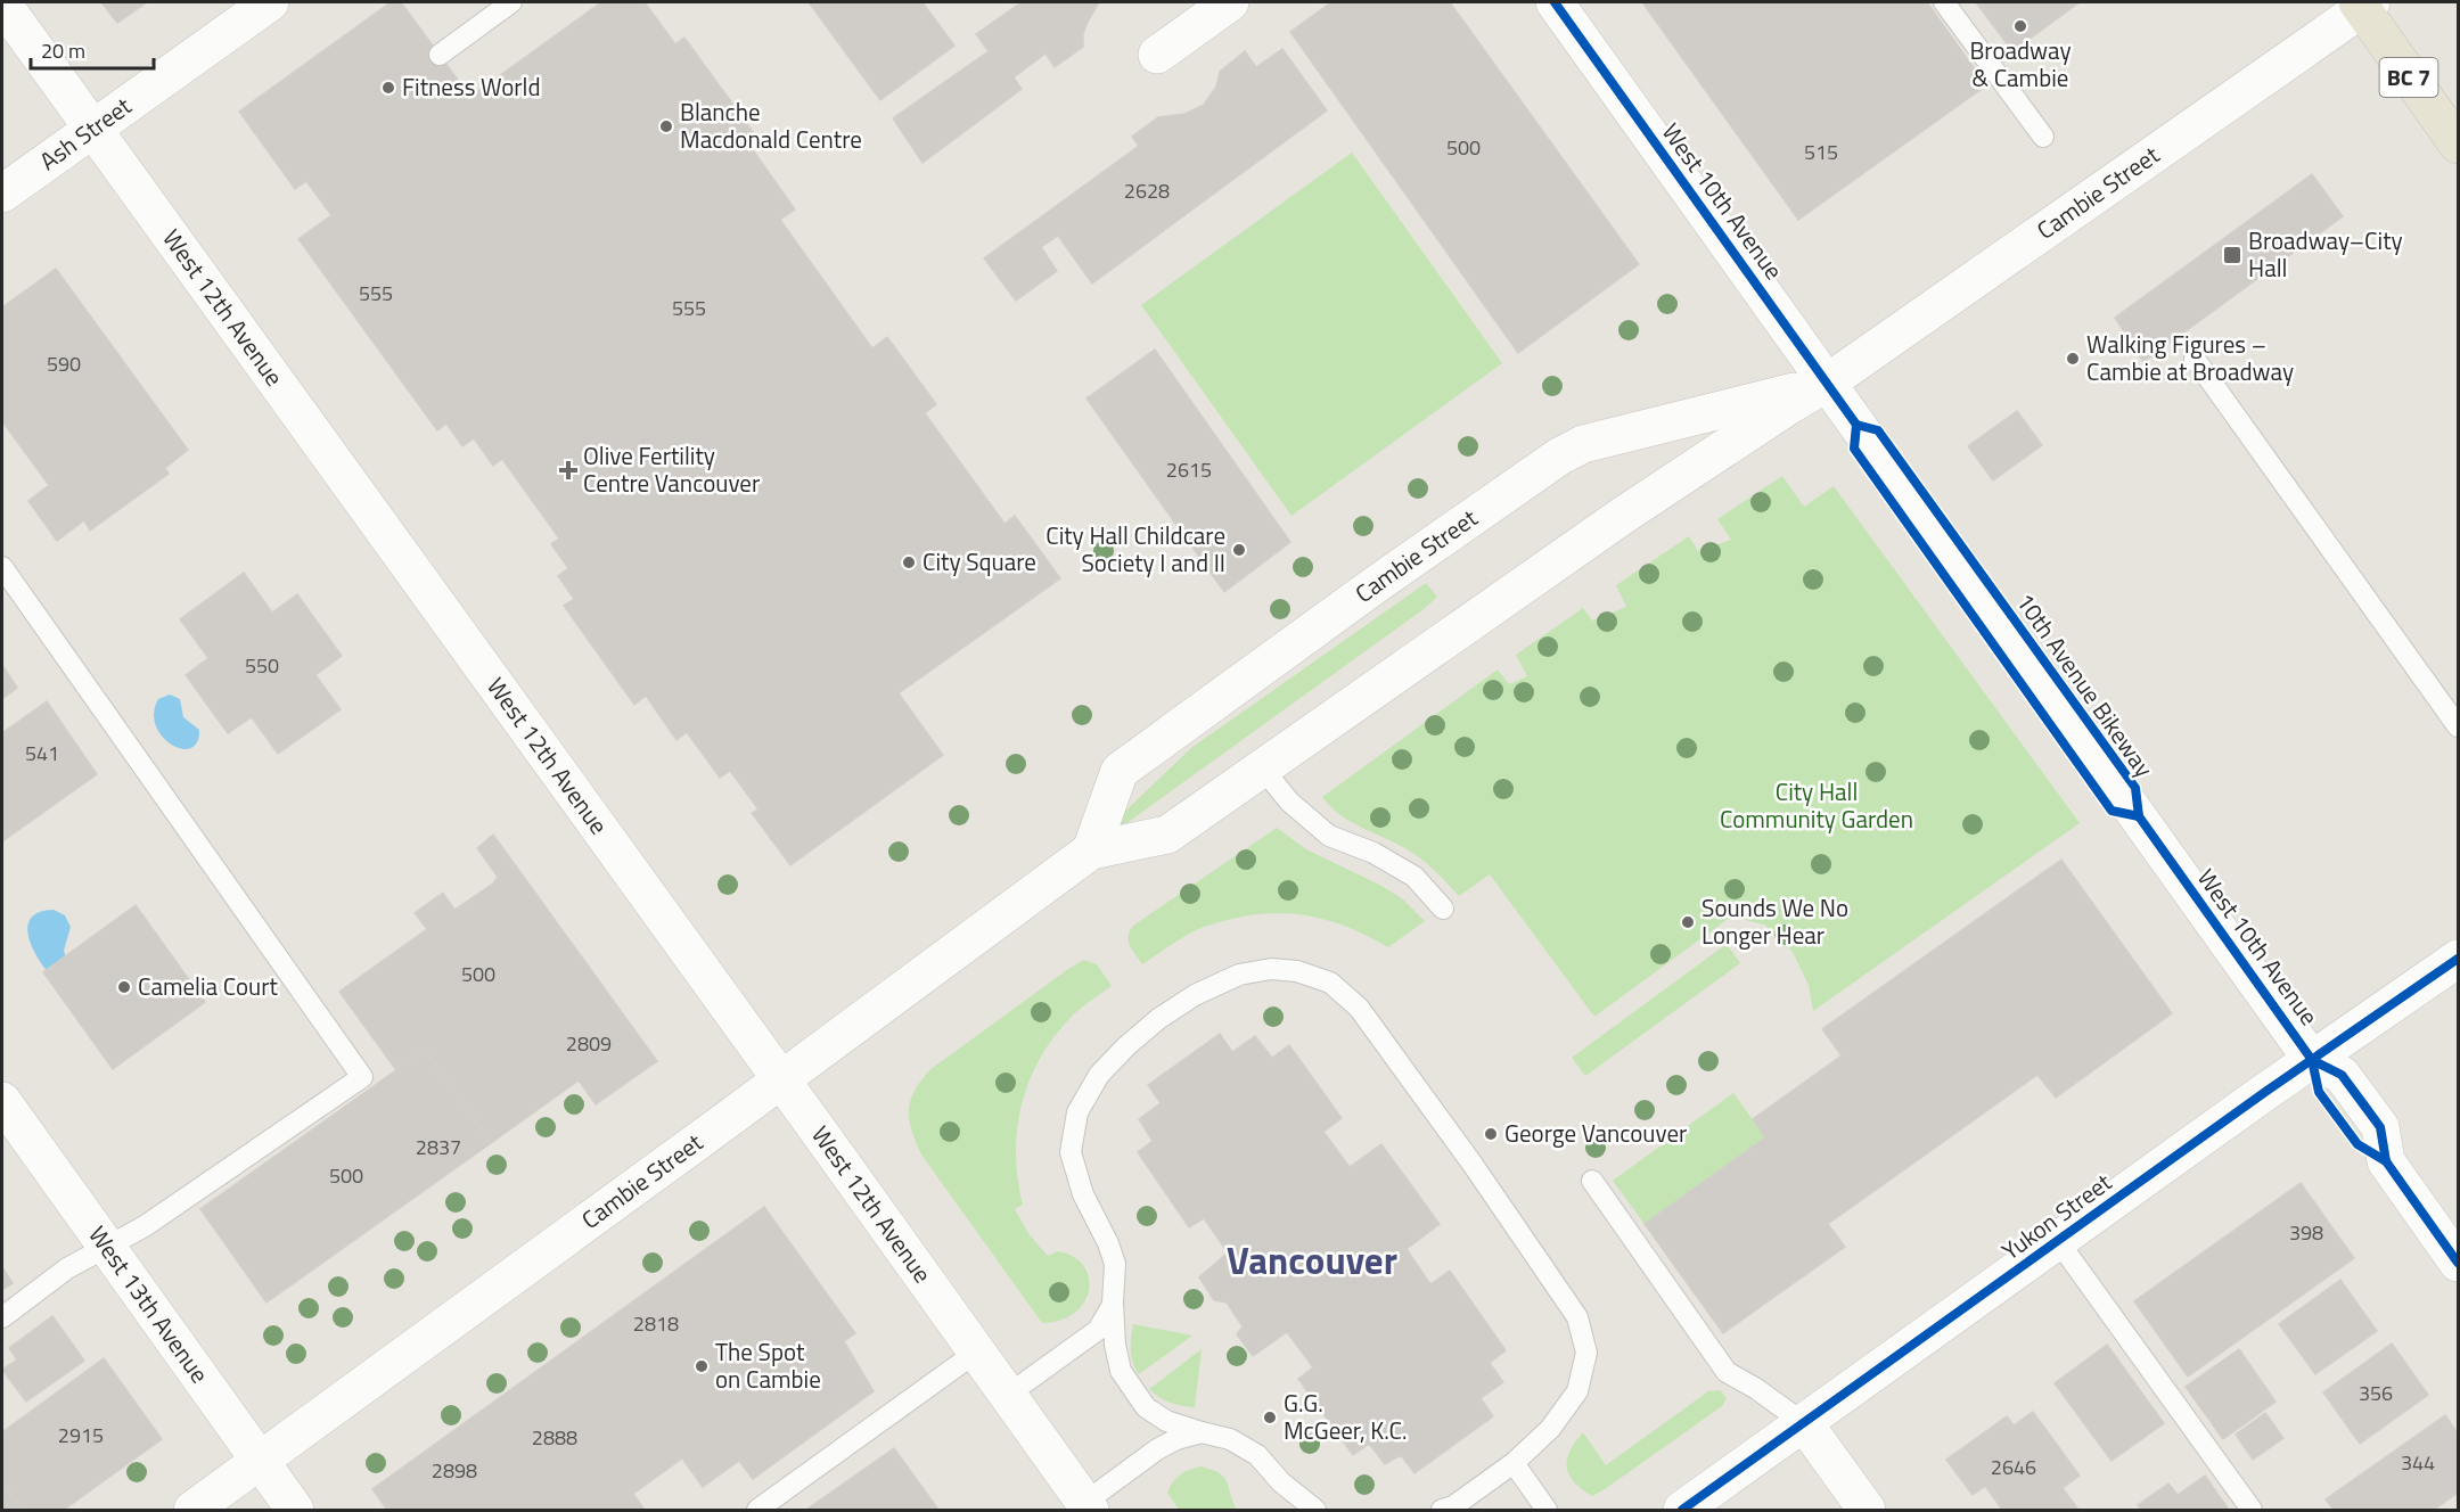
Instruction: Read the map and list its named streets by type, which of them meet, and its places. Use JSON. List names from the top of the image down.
{
  "streets": {
    "main road": ["BC 7"],
    "street": [
      "Ash Street",
      "Cambie Street",
      "West 10th Avenue",
      "West 12th Avenue",
      "Yukon Street",
      "West 13th Avenue"
    ],
    "cycle path": ["10th Avenue Bikeway"]
  },
  "crossings": [
    ["BC 7", "Cambie Street"],
    ["Ash Street", "West 12th Avenue"],
    ["Cambie Street", "West 10th Avenue"],
    ["Cambie Street", "West 12th Avenue"],
    ["Cambie Street", "West 13th Avenue"],
    ["West 10th Avenue", "Yukon Street"]
  ],
  "districts": ["Vancouver"],
  "parks": ["City Hall Community Garden"],
  "places": {
    "other": [
      "Broadway & Cambie",
      "Fitness World",
      "Blanche Macdonald Centre",
      "Walking Figures – Cambie at Broadway",
      "City Hall Childcare Society I and II",
      "City Square",
      "Sounds We No Longer Hear",
      "Camelia Court",
      "George Vancouver",
      "The Spot on Cambie",
      "G.G. McGeer, K.C."
    ],
    "transit": ["Broadway–City Hall"],
    "health": ["Olive Fertility Centre Vancouver"]
  },
  "house_numbers": [
    "500",
    "515",
    "2628",
    "555",
    "555",
    "590",
    "2615",
    "550",
    "541",
    "500",
    "2809",
    "2837",
    "500",
    "398",
    "2818",
    "356",
    "2915",
    "2888",
    "344",
    "2646",
    "2898"
  ],
  "scale_bar": "20 m"
}
